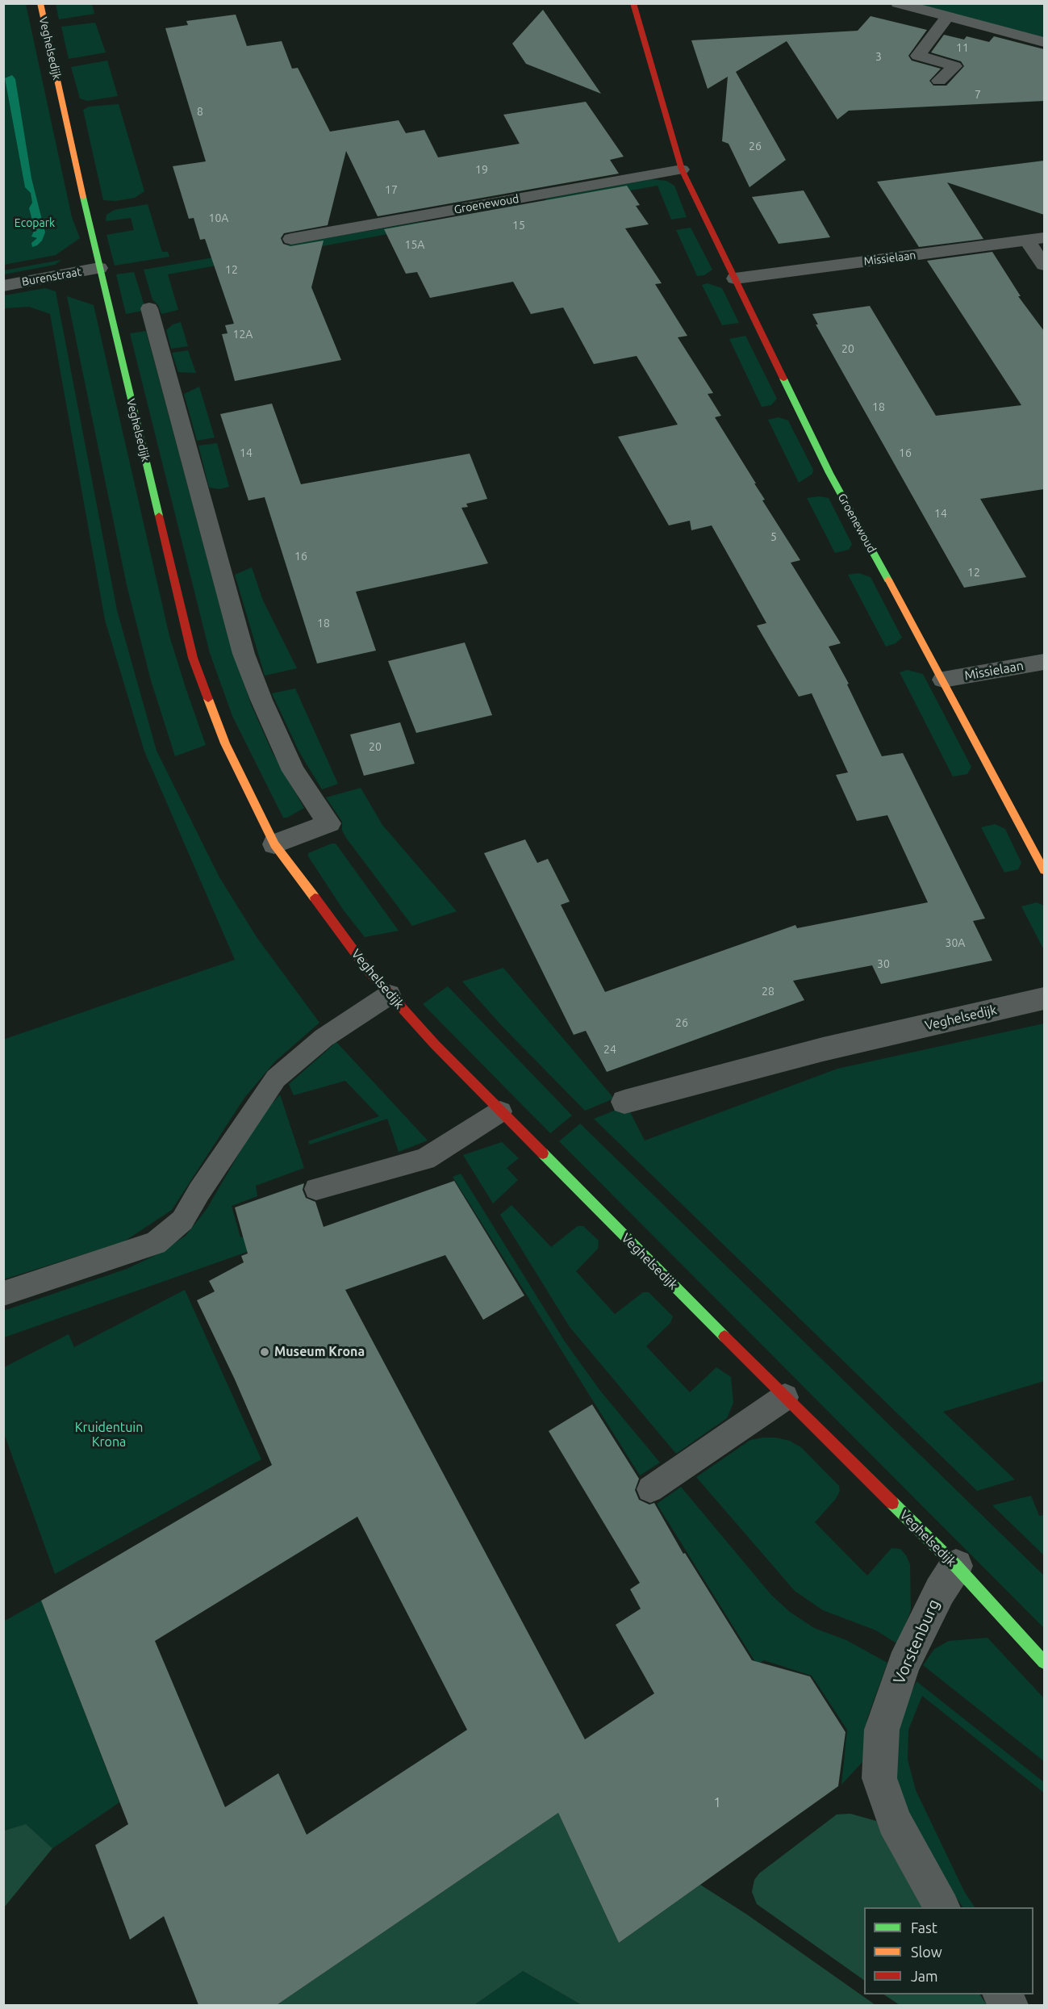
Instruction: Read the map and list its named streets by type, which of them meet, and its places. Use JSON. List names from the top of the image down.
{
  "streets": {
    "street": [
      "Veghelsedijk",
      "Groenewoud",
      "Missielaan",
      "Burenstraat",
      "Vorstenburg"
    ]
  },
  "crossings": [
    ["Veghelsedijk", "Burenstraat"],
    ["Veghelsedijk", "Vorstenburg"],
    ["Groenewoud", "Missielaan"]
  ],
  "parks": ["Ecopark", "Kruidentuin Krona"],
  "places": ["Museum Krona"],
  "house_numbers": [
    "11",
    "3",
    "7",
    "8",
    "26",
    "19",
    "17",
    "10A",
    "15",
    "15A",
    "12",
    "12A",
    "20",
    "18",
    "14",
    "16",
    "14",
    "5",
    "16",
    "12",
    "18",
    "20",
    "30A",
    "30",
    "28",
    "26",
    "24",
    "1"
  ],
  "legend": ["Fast", "Slow", "Jam"]
}
